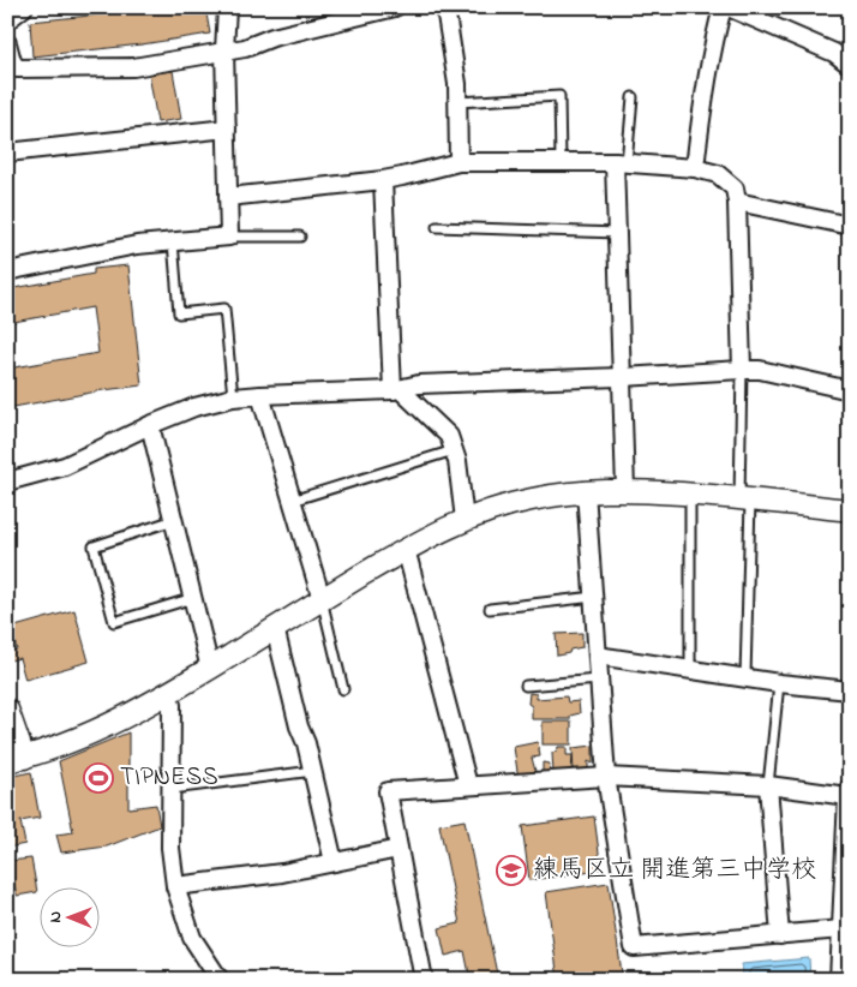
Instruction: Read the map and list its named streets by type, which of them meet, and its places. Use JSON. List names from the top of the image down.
{
  "places": {
    "sports": ["TIPNESS"],
    "school or university": ["練馬区立 開進第三中学校"]
  },
  "north": "left"
}
